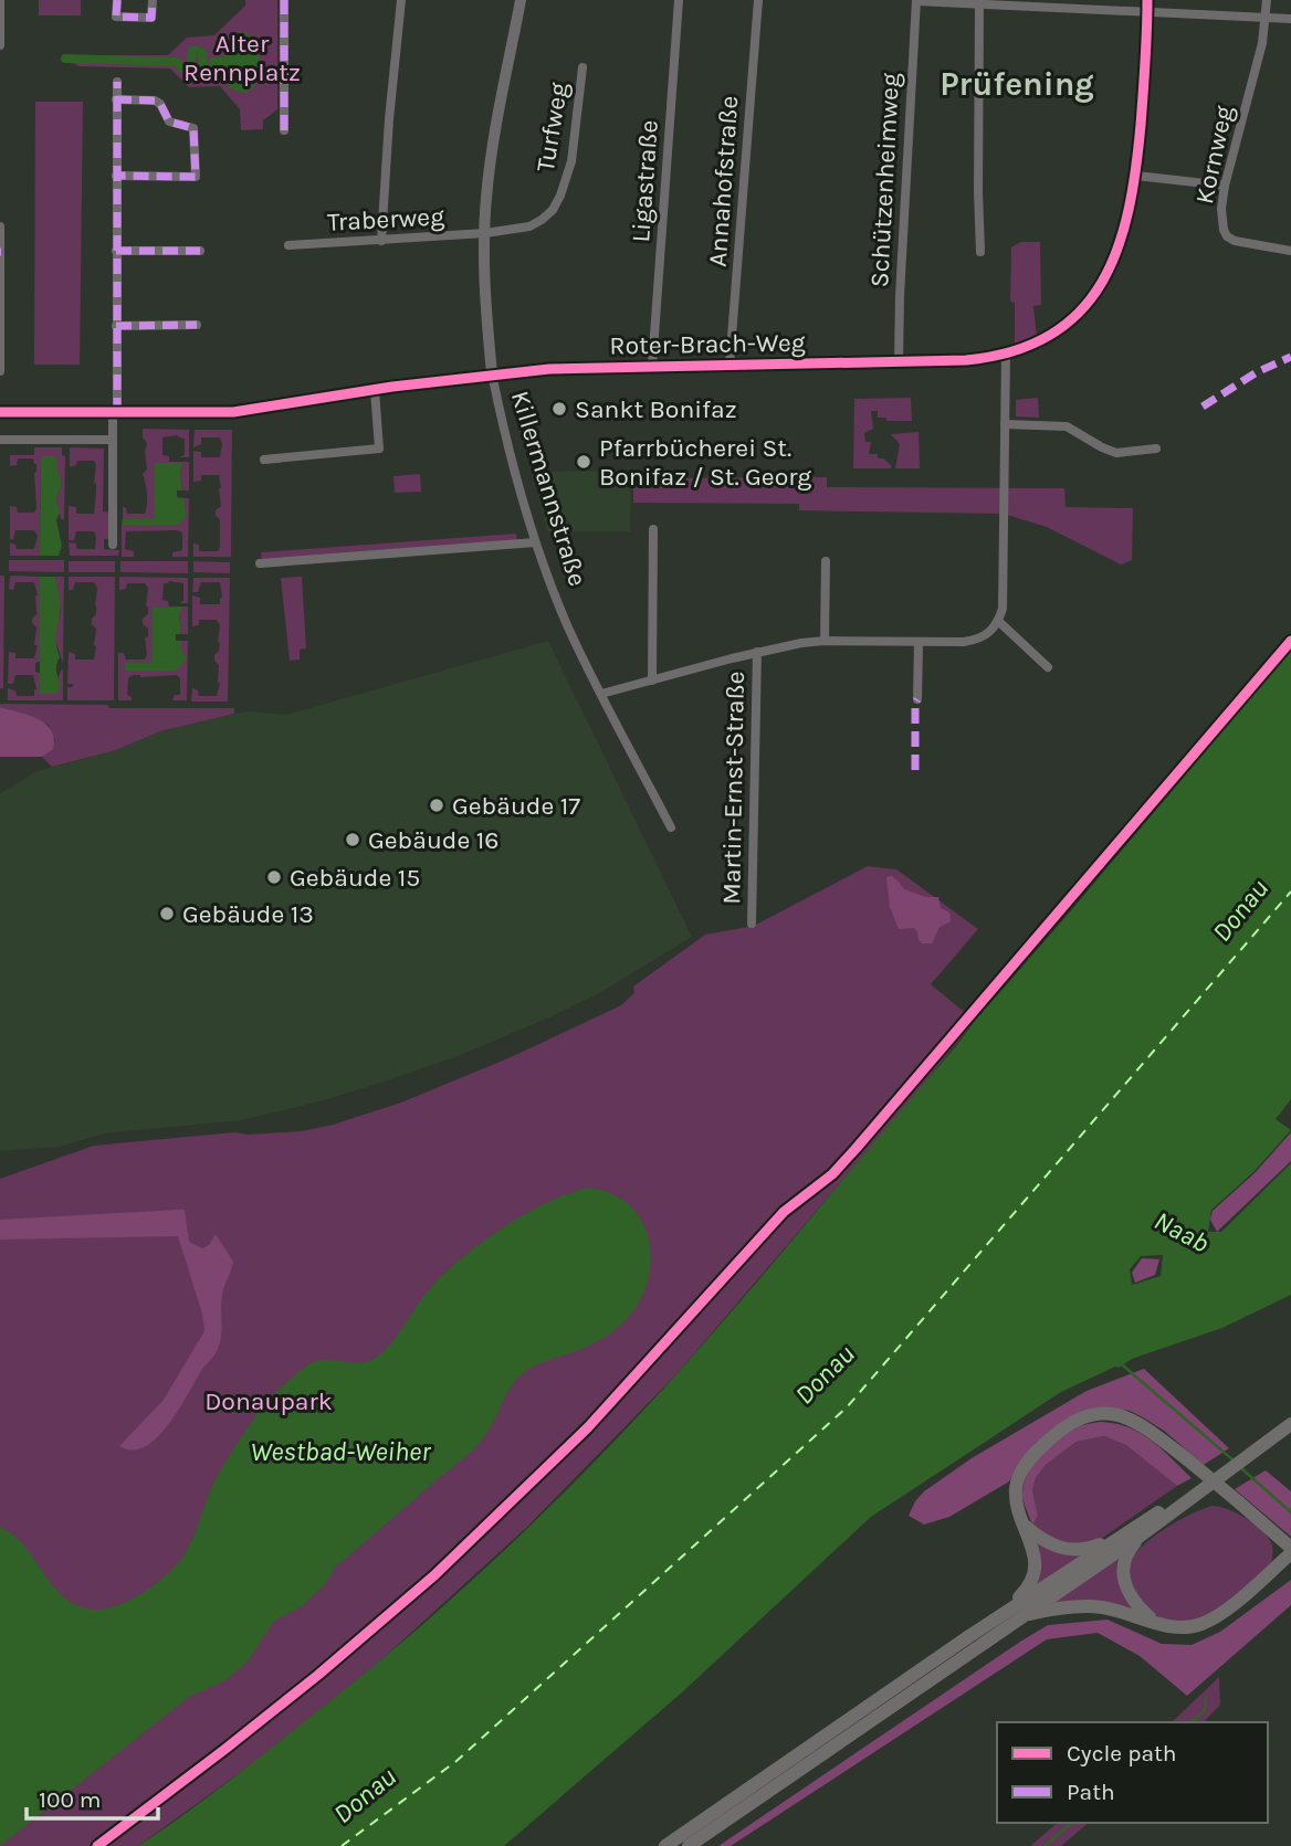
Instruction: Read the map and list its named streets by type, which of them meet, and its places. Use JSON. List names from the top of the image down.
{
  "streets": {
    "street": [
      "Turfweg",
      "Kornweg",
      "Schützenheimweg",
      "Ligastraße",
      "Annahofstraße",
      "Traberweg",
      "Roter-Brach-Weg",
      "Killermannstraße",
      "Martin-Ernst-Straße"
    ]
  },
  "crossings": [
    ["Turfweg", "Traberweg"],
    ["Turfweg", "Killermannstraße"],
    ["Schützenheimweg", "Roter-Brach-Weg"],
    ["Ligastraße", "Roter-Brach-Weg"],
    ["Annahofstraße", "Roter-Brach-Weg"],
    ["Traberweg", "Killermannstraße"],
    ["Roter-Brach-Weg", "Killermannstraße"]
  ],
  "districts": ["Prüfening"],
  "water": ["Donau", "Naab", "Westbad-Weiher"],
  "parks": ["Alter Rennplatz", "Donaupark"],
  "places": [
    "Sankt Bonifaz",
    "Pfarrbücherei St. Bonifaz / St. Georg",
    "Gebäude 17",
    "Gebäude 16",
    "Gebäude 15",
    "Gebäude 13"
  ],
  "legend": ["Cycle path", "Path"],
  "scale_bar": "100 m"
}
